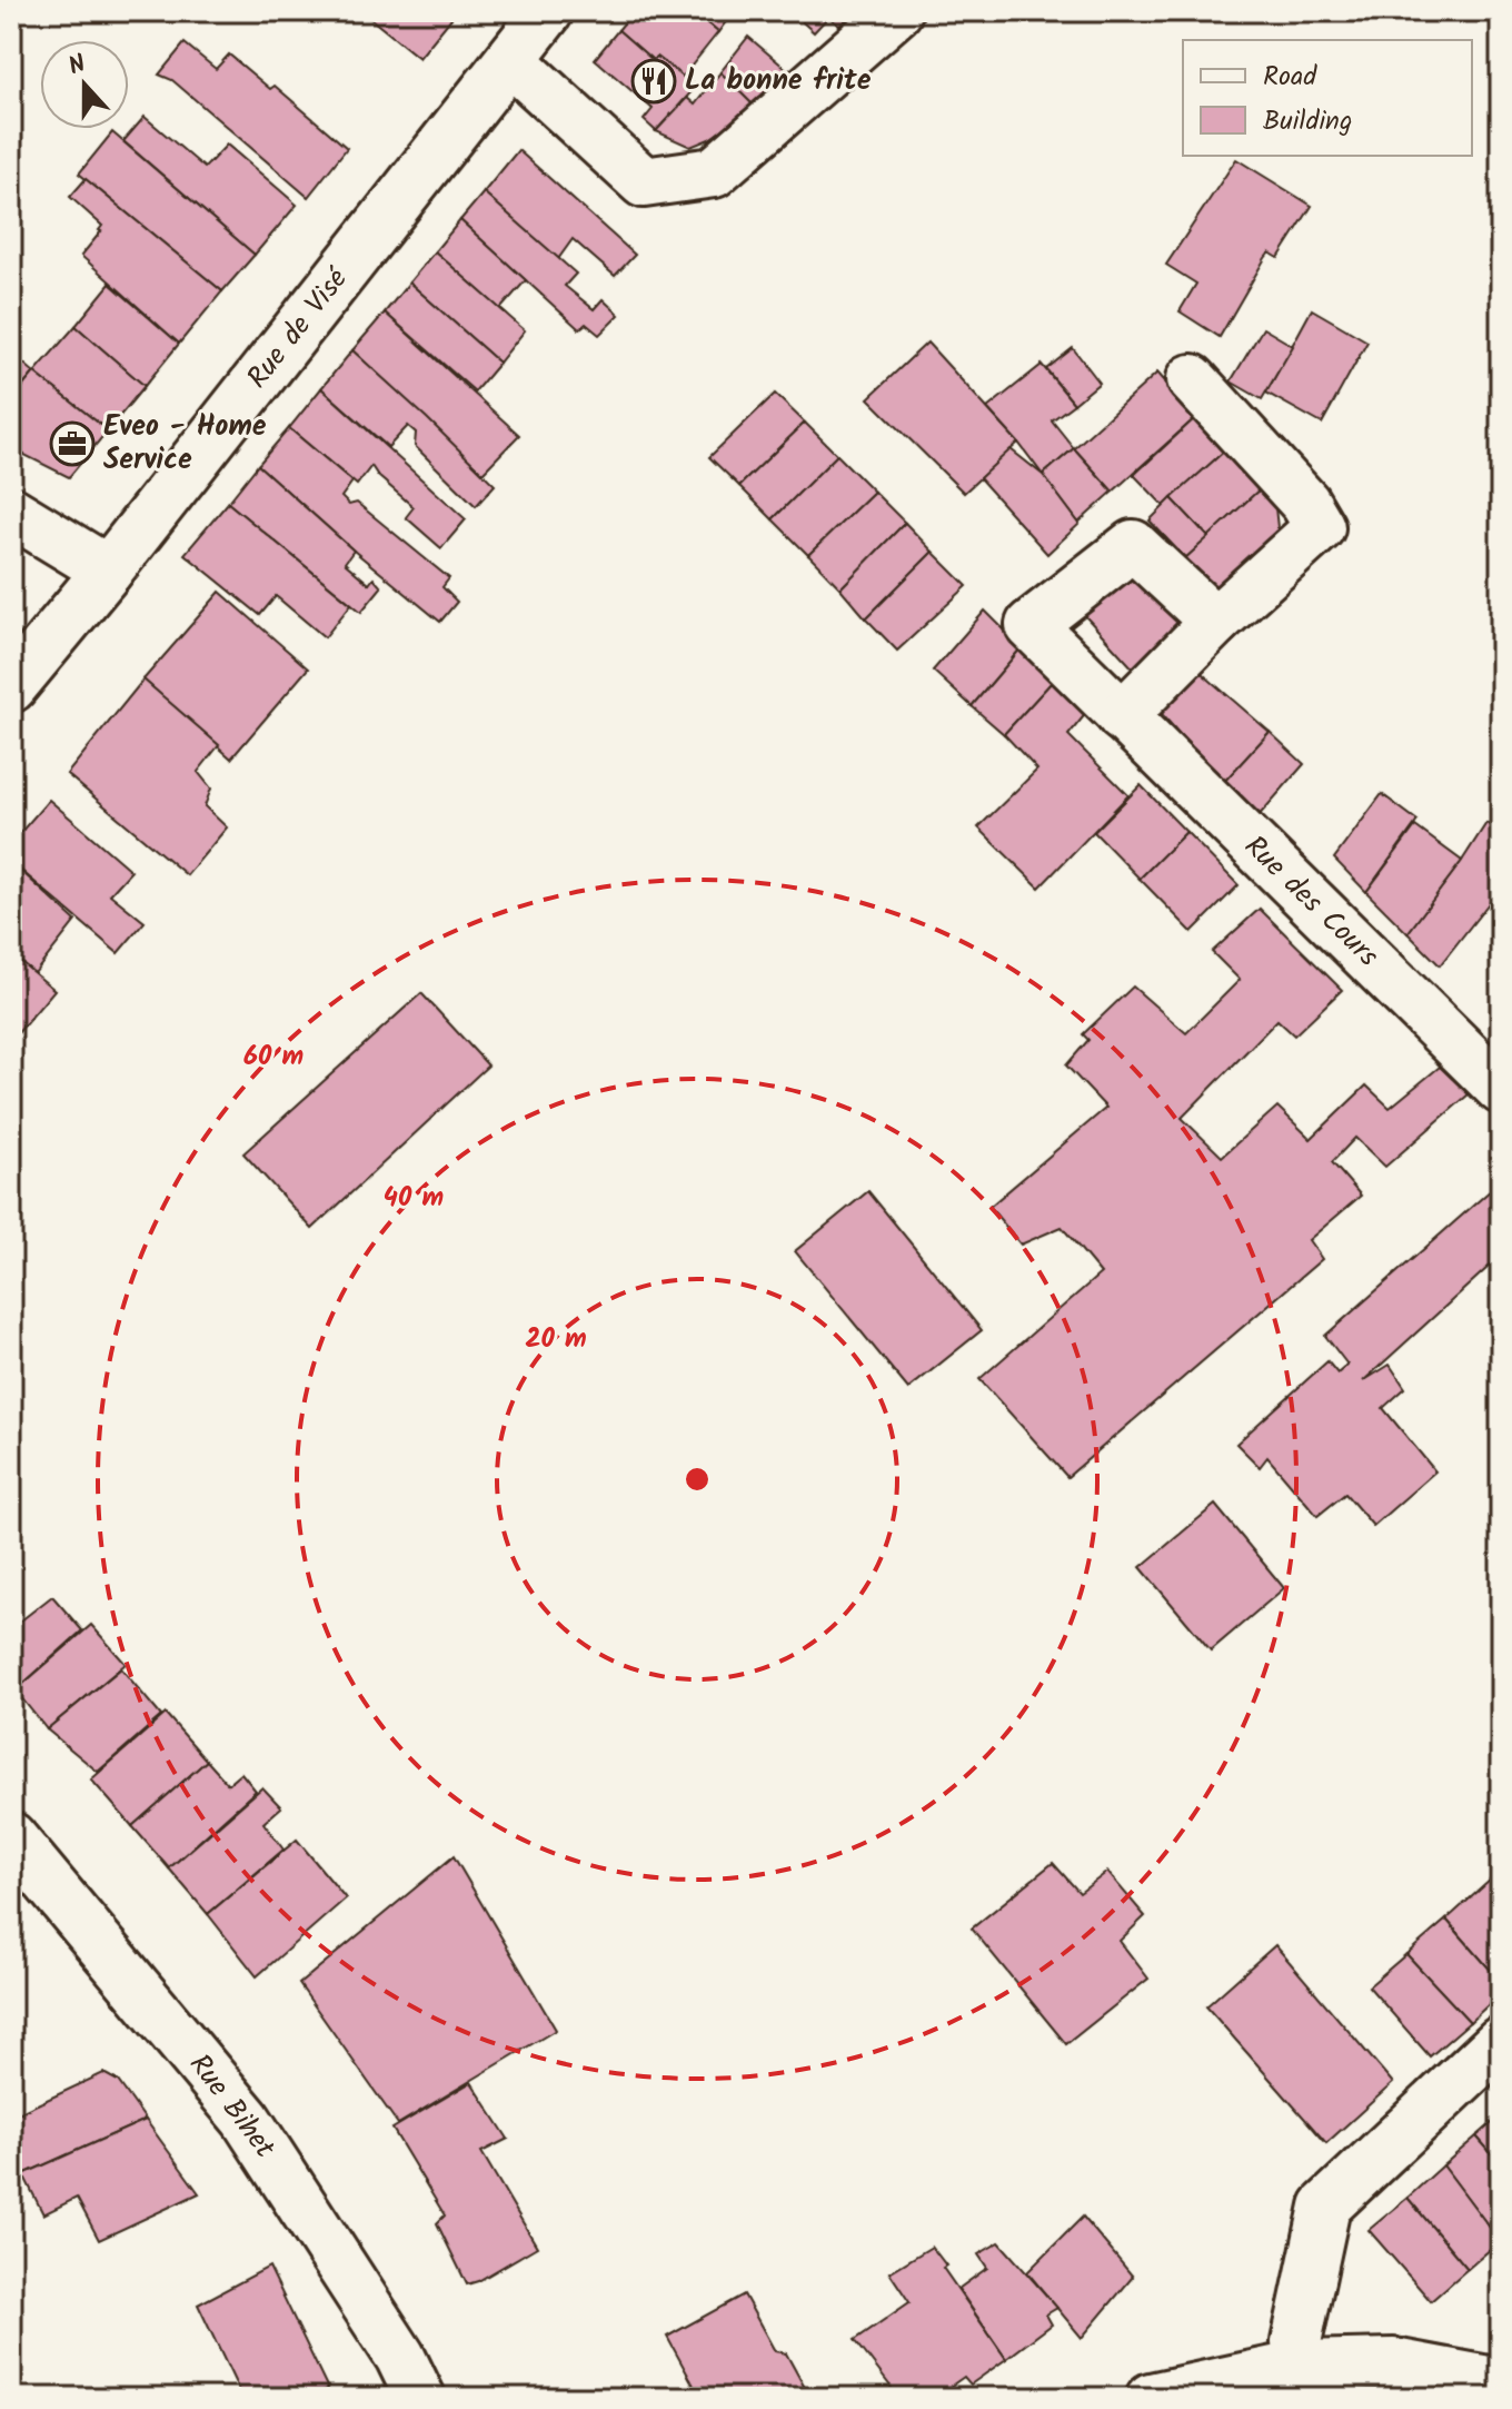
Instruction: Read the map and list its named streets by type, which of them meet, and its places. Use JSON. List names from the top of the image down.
{
  "streets": {
    "street": ["Rue de Visé", "Rue des Cours", "Rue Bihet"]
  },
  "places": {
    "restaurant": ["La bonne frite"],
    "office": ["Eveo - Home Service"]
  },
  "legend": ["Road", "Building"],
  "north": "top",
  "rings": ["60 m", "40 m", "20 m"]
}
